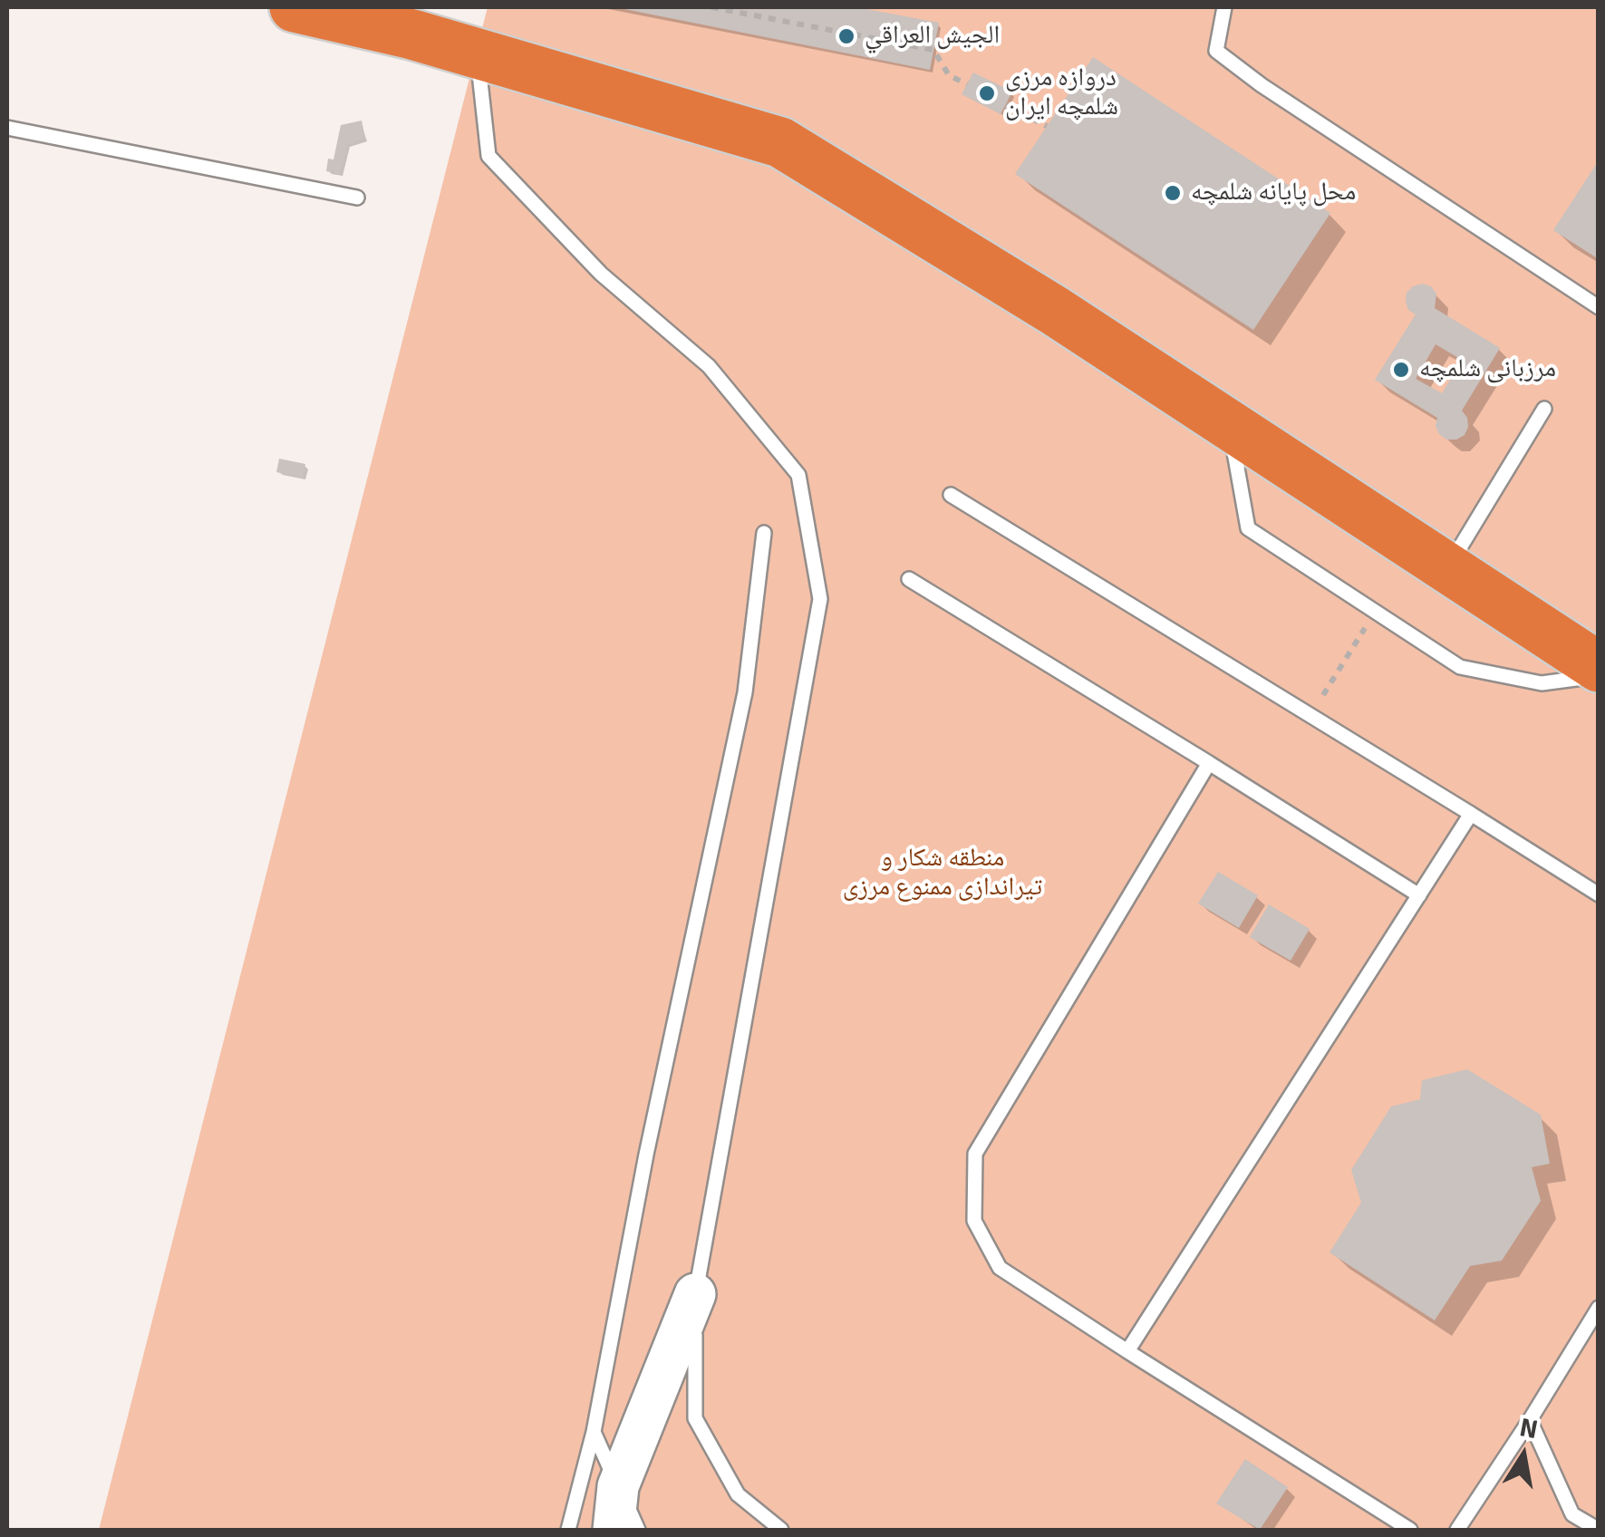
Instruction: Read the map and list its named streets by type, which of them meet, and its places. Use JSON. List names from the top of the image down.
{
  "parks": ["منطقه شکار و تیراندازی ممنوع مرزی"],
  "places": [
    "الجيش العراقي",
    "دروازه مرزی شلمچه ایران",
    "محل پایانه شلمچه",
    "مرزبانی شلمچه"
  ],
  "north": "top"
}
